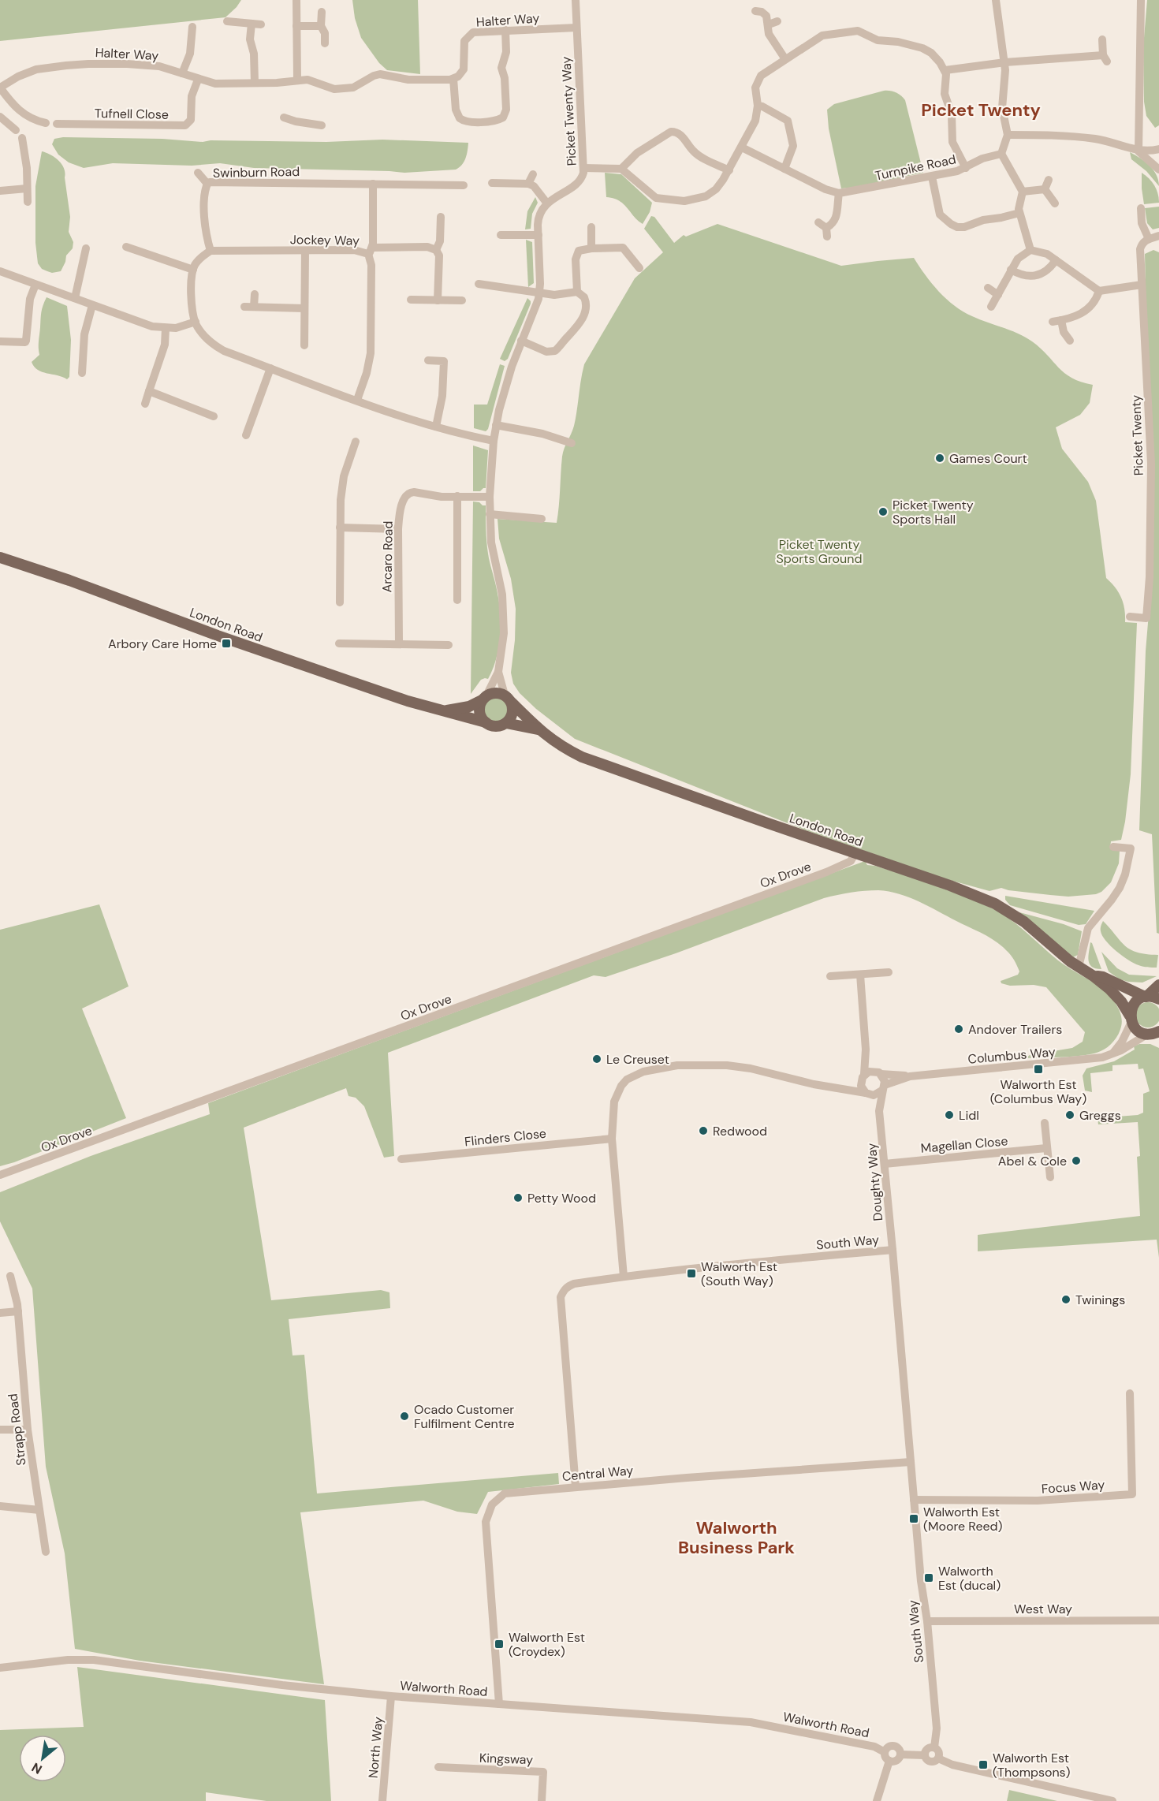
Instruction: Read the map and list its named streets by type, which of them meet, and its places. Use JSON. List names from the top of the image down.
{
  "streets": {
    "main road": ["London Road"],
    "street": [
      "Halter Way",
      "Picket Twenty Way",
      "Tufnell Close",
      "Turnpike Road",
      "Swinburn Road",
      "Jockey Way",
      "Picket Twenty",
      "Arcaro Road",
      "Ox Drove",
      "Columbus Way",
      "Flinders Close",
      "Magellan Close",
      "Doughty Way",
      "South Way",
      "Strapp Road",
      "Central Way",
      "Focus Way",
      "West Way",
      "Walworth Road",
      "North Way",
      "Kingsway"
    ]
  },
  "crossings": [
    ["Halter Way", "Picket Twenty Way"],
    ["Halter Way", "Tufnell Close"],
    ["Swinburn Road", "Jockey Way"],
    ["London Road", "Ox Drove"],
    ["London Road", "Columbus Way"],
    ["Columbus Way", "Doughty Way"],
    ["Magellan Close", "Doughty Way"],
    ["Doughty Way", "South Way"],
    ["South Way", "Central Way"],
    ["South Way", "Focus Way"],
    ["South Way", "West Way"],
    ["South Way", "Walworth Road"],
    ["Central Way", "Walworth Road"],
    ["Walworth Road", "North Way"]
  ],
  "districts": ["Picket Twenty", "Walworth Business Park"],
  "parks": ["Picket Twenty Sports Ground"],
  "places": {
    "other": [
      "Games Court",
      "Picket Twenty Sports Hall",
      "Andover Trailers",
      "Le Creuset",
      "Lidl",
      "Greggs",
      "Redwood",
      "Abel & Cole",
      "Petty Wood",
      "Twinings",
      "Ocado Customer Fulfilment Centre"
    ],
    "transit": [
      "Arbory Care Home",
      "Walworth Est (Columbus Way)",
      "Walworth Est (South Way)",
      "Walworth Est (Moore Reed)",
      "Walworth Est (ducal)",
      "Walworth Est (Croydex)",
      "Walworth Est (Thompsons)"
    ]
  },
  "north": "bottom left"
}
